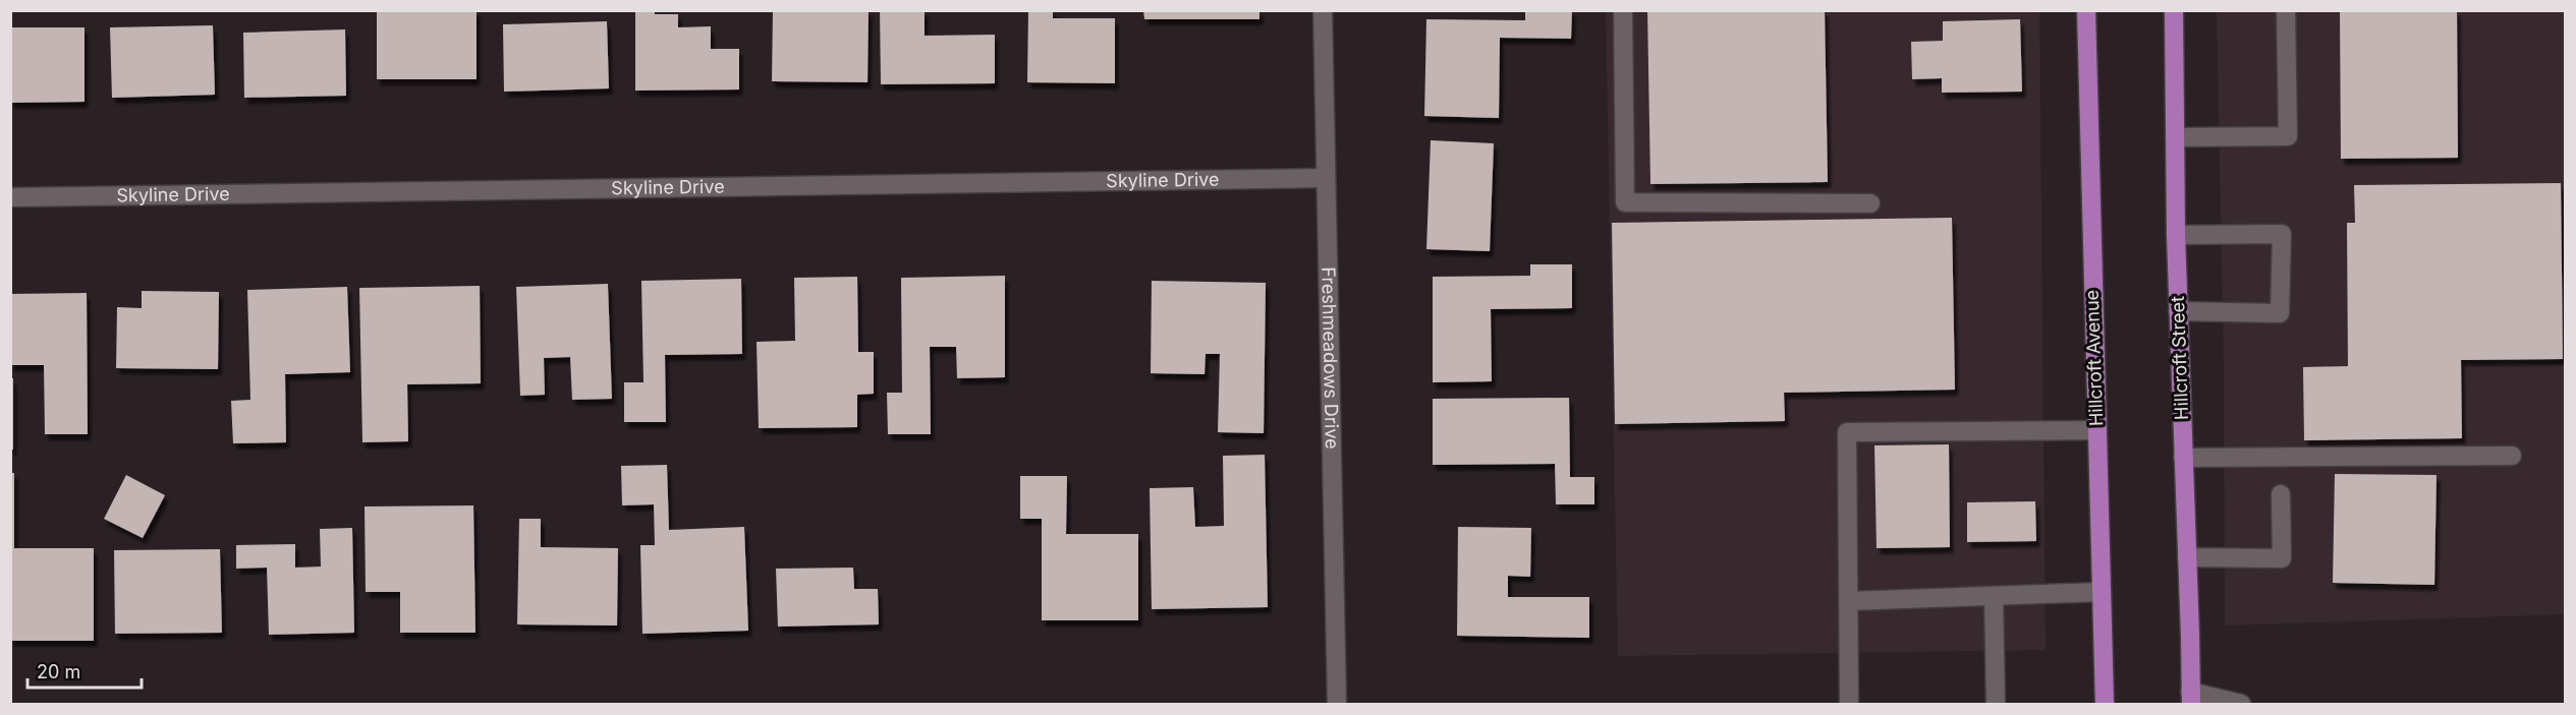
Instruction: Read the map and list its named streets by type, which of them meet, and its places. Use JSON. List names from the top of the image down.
{
  "streets": {
    "main road": ["Hillcroft Avenue", "Hillcroft Street"],
    "street": ["Skyline Drive", "Freshmeadows Drive"]
  },
  "crossings": [
    ["Skyline Drive", "Freshmeadows Drive"]
  ],
  "scale_bar": "20 m"
}
